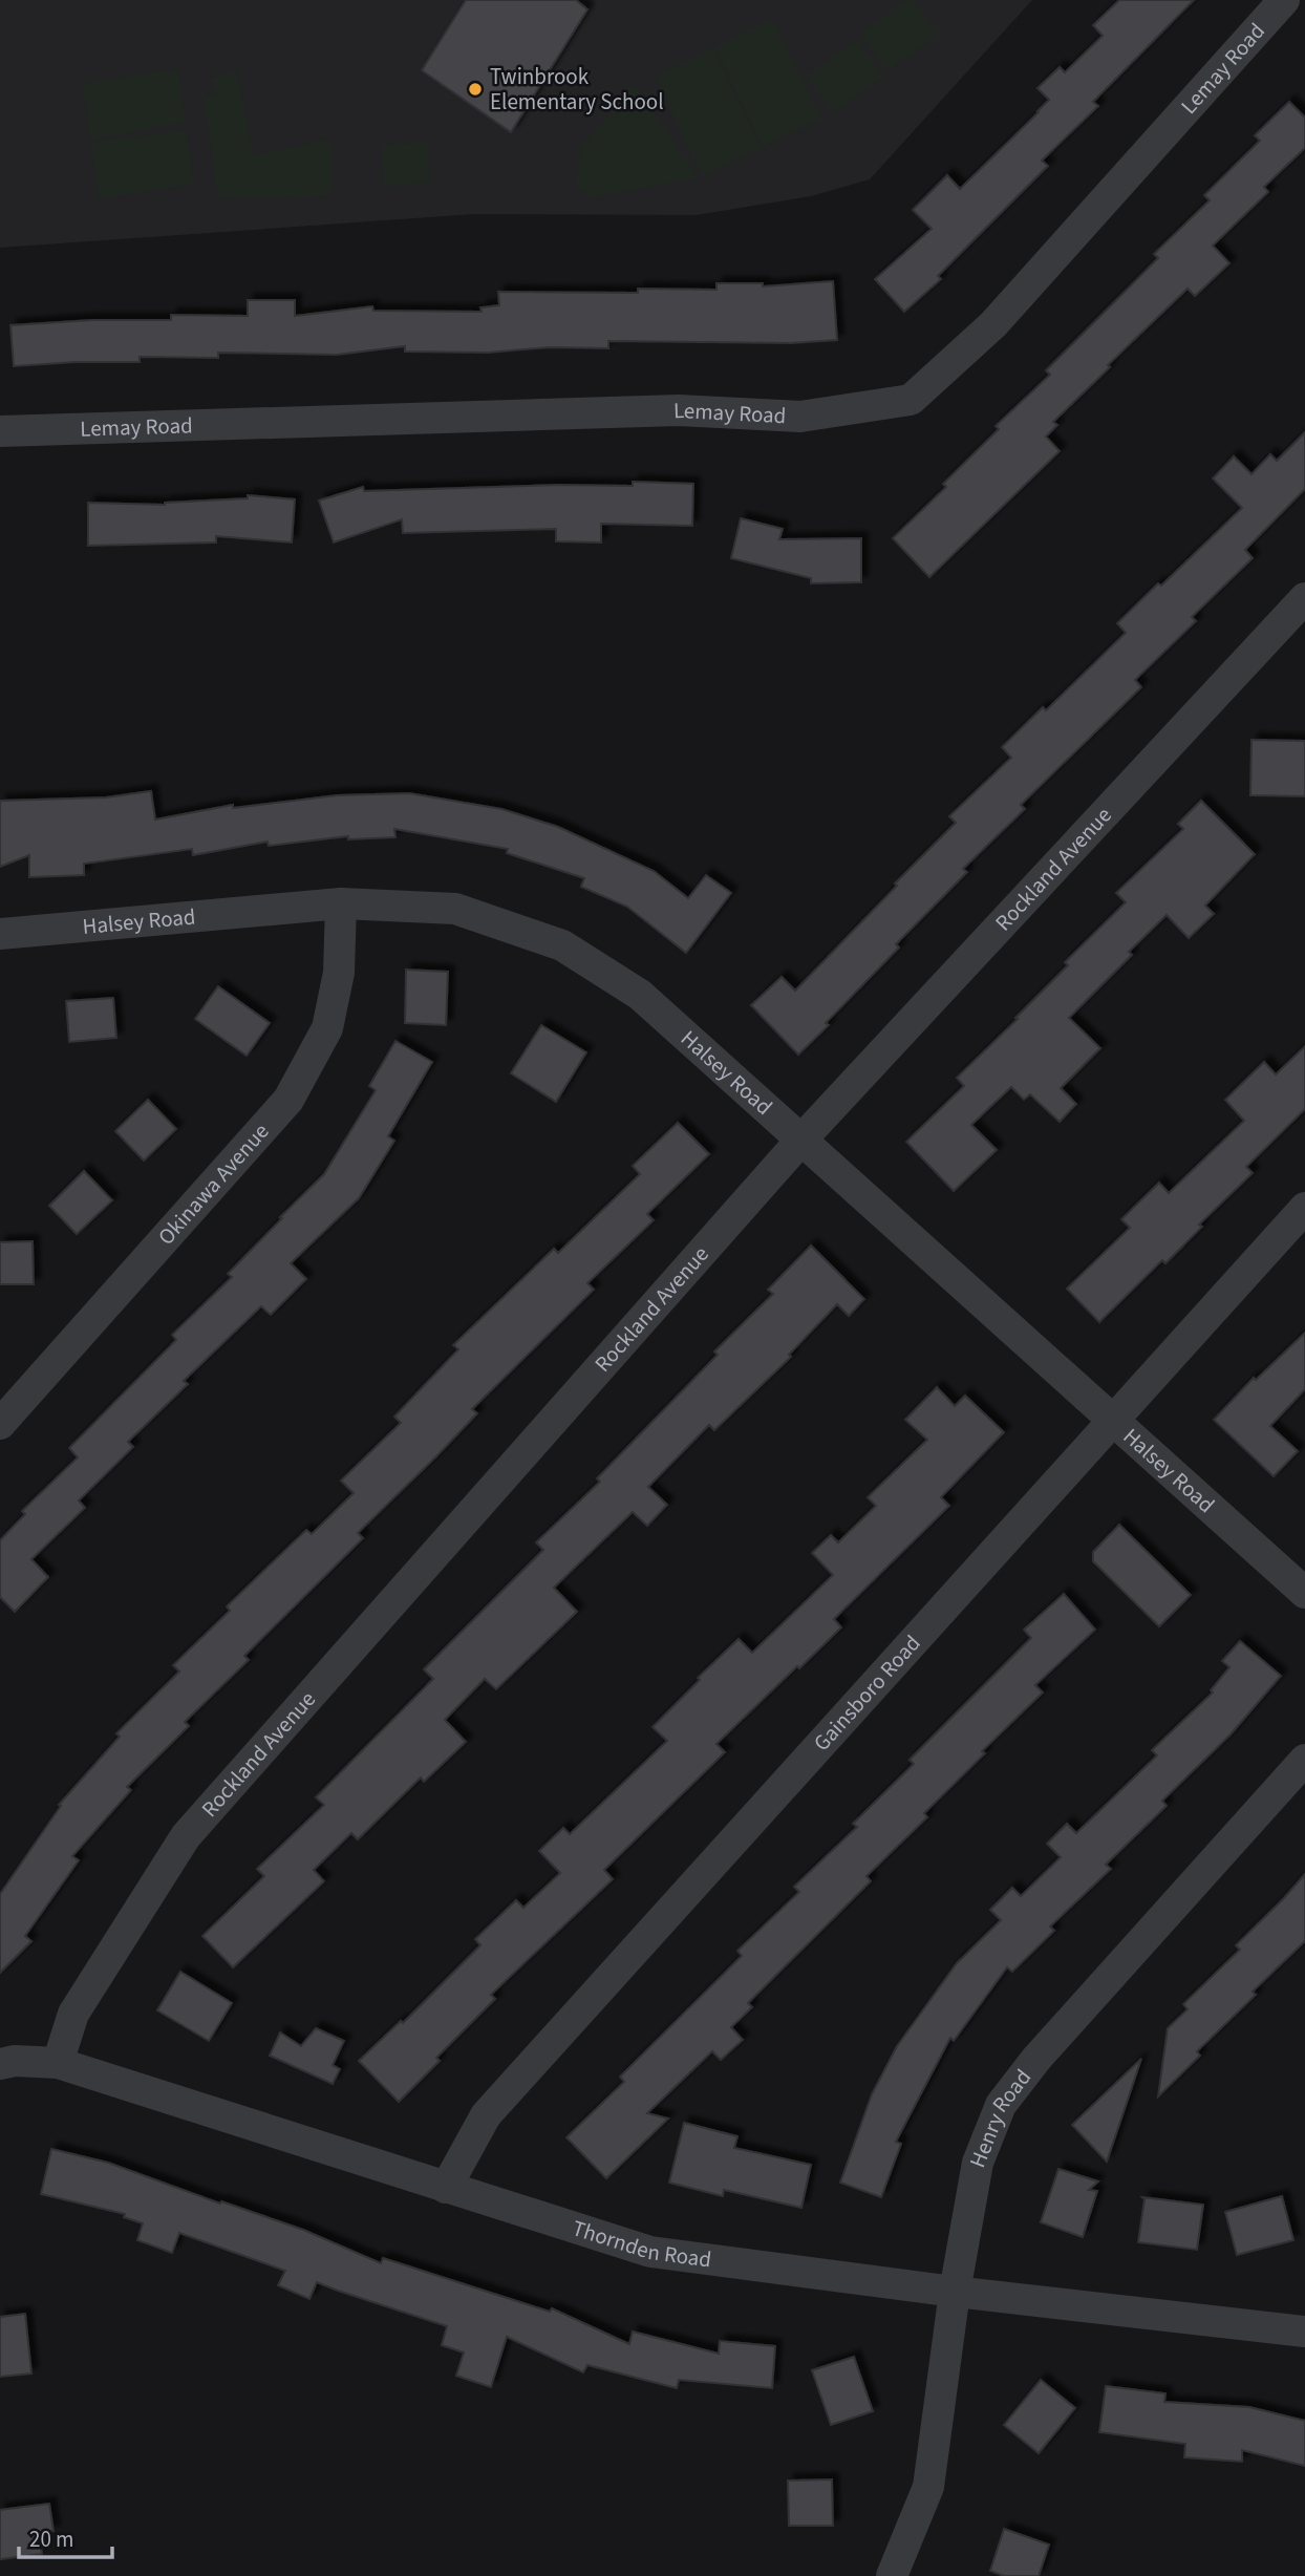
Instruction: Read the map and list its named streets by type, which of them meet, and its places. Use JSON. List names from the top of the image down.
{
  "streets": {
    "street": [
      "Lemay Road",
      "Rockland Avenue",
      "Halsey Road",
      "Okinawa Avenue",
      "Gainsboro Road",
      "Henry Road",
      "Thornden Road"
    ]
  },
  "crossings": [
    ["Rockland Avenue", "Halsey Road"],
    ["Rockland Avenue", "Thornden Road"],
    ["Halsey Road", "Okinawa Avenue"],
    ["Halsey Road", "Gainsboro Road"],
    ["Gainsboro Road", "Thornden Road"],
    ["Henry Road", "Thornden Road"]
  ],
  "places": ["Twinbrook Elementary School"],
  "scale_bar": "20 m"
}
